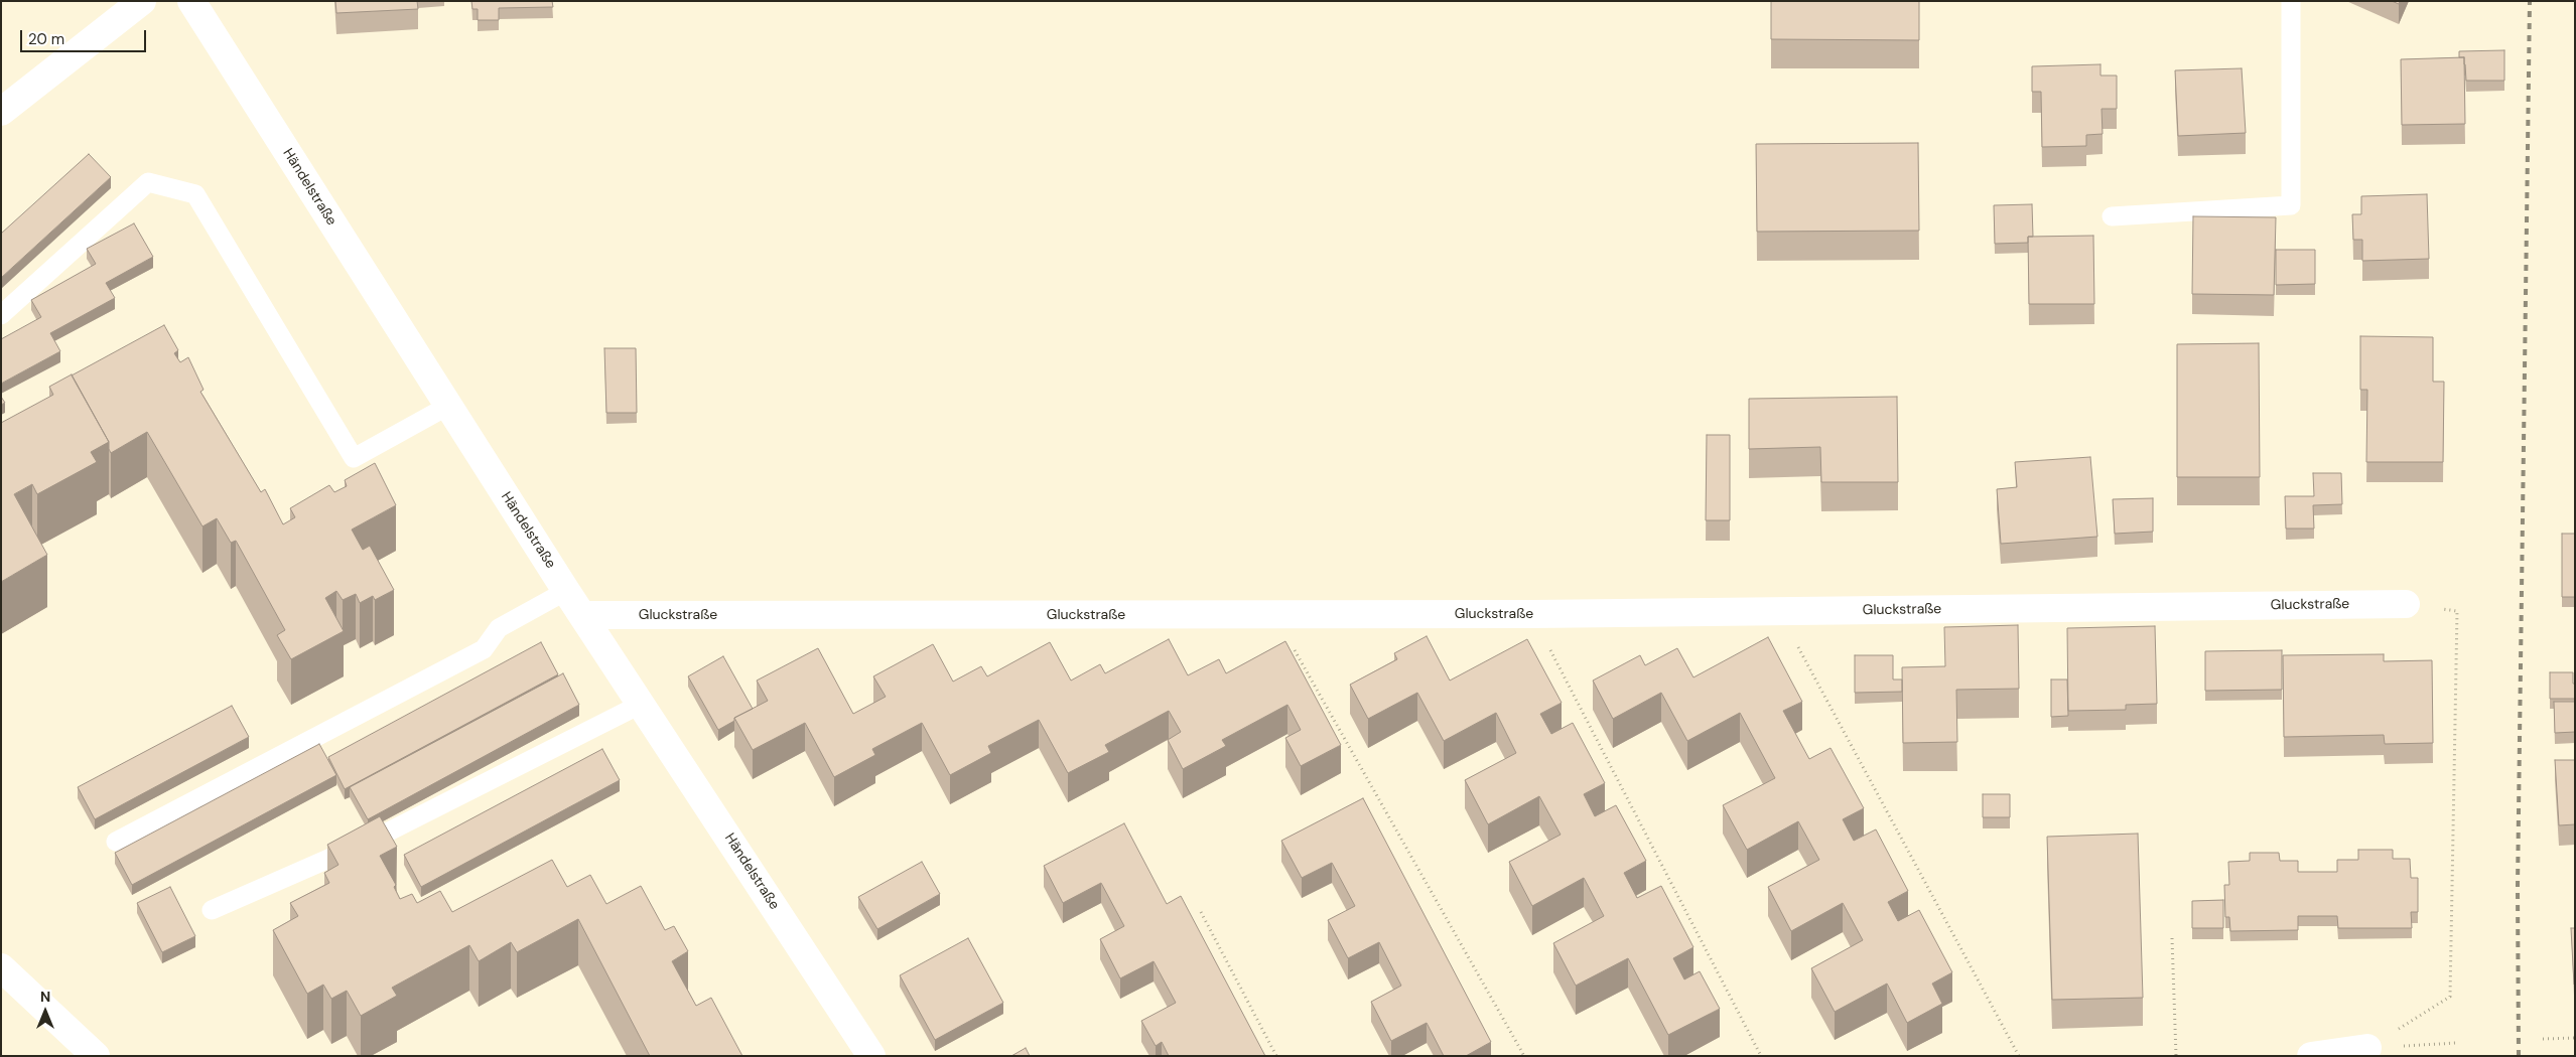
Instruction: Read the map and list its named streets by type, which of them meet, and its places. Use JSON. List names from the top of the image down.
{
  "streets": {
    "main road": ["Händelstraße", "Gluckstraße"]
  },
  "crossings": [
    ["Händelstraße", "Gluckstraße"]
  ],
  "scale_bar": "20 m",
  "north": "top"
}
